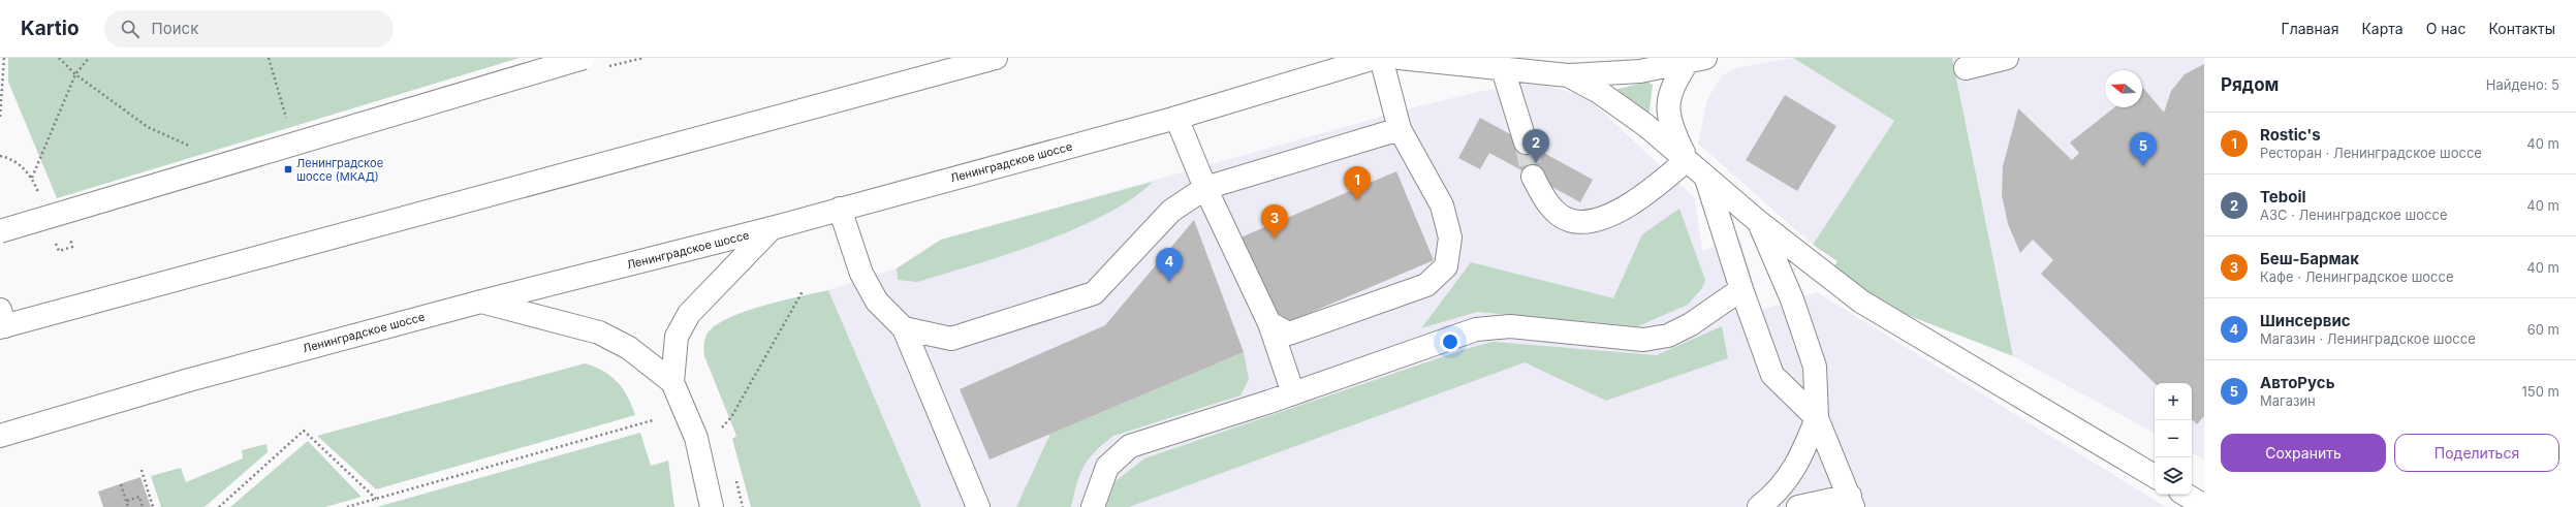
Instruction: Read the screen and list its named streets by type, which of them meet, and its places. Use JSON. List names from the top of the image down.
{
  "streets": {
    "main road": ["Ленинградское шоссе"]
  },
  "places": {
    "transit": ["Ленинградское шоссе (МКАД)"]
  },
  "north": "left",
  "page": {
    "header": "Kartio",
    "search": "Поиск",
    "nav": [
      "Главная",
      "Карта",
      "О нас",
      "Контакты"
    ],
    "heading": ["Рядом", "Найдено: 5"],
    "list": [
      {
        "mark": "1",
        "name": "Rostic's",
        "note": "Ресторан · Ленинградское шоссе",
        "value": "40 m"
      },
      {
        "mark": "2",
        "name": "Teboil",
        "note": "АЗС · Ленинградское шоссе",
        "value": "40 m"
      },
      {
        "mark": "3",
        "name": "Беш-Бармак",
        "note": "Кафе · Ленинградское шоссе",
        "value": "40 m"
      },
      {
        "mark": "4",
        "name": "Шинсервис",
        "note": "Магазин · Ленинградское шоссе",
        "value": "60 m"
      },
      {
        "mark": "5",
        "name": "АвтоРусь",
        "note": "Магазин",
        "value": "150 m"
      }
    ],
    "pins": [
      "2",
      "5",
      "1",
      "3",
      "4"
    ],
    "map_buttons": ["+", "−"],
    "buttons": ["Сохранить", "Поделиться"]
  }
}
